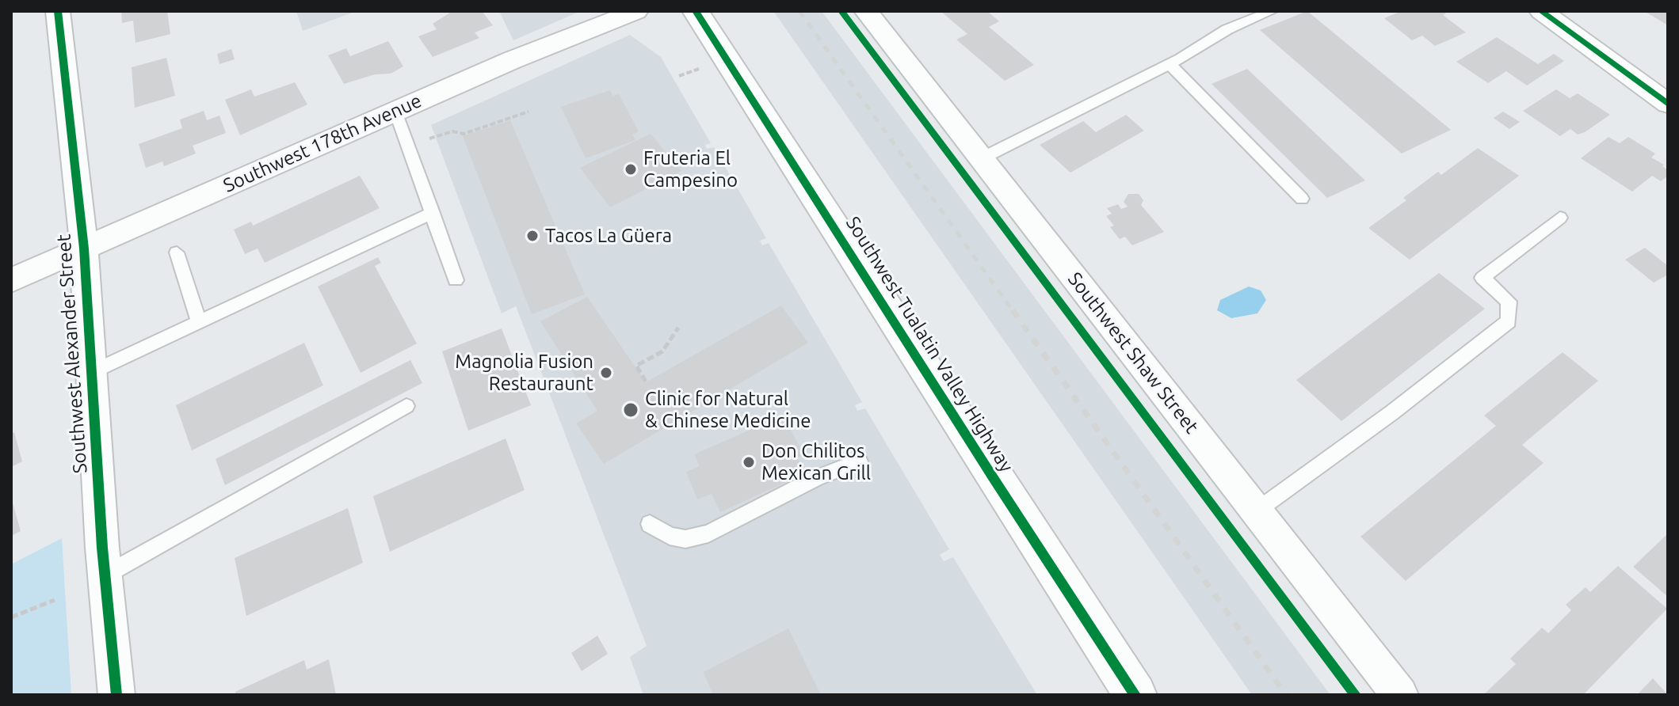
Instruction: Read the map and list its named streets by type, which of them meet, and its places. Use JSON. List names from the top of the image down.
{
  "streets": {
    "main road": ["Southwest Tualatin Valley Highway"],
    "street": ["Southwest 178th Avenue", "Southwest Shaw Street", "Southwest Alexander Street"]
  },
  "crossings": [
    ["Southwest 178th Avenue", "Southwest Alexander Street"]
  ],
  "places": [
    "Fruteria El Campesino",
    "Tacos La Güera",
    "Magnolia Fusion Restauraunt",
    "Clinic for Natural & Chinese Medicine",
    "Don Chilitos Mexican Grill"
  ]
}
